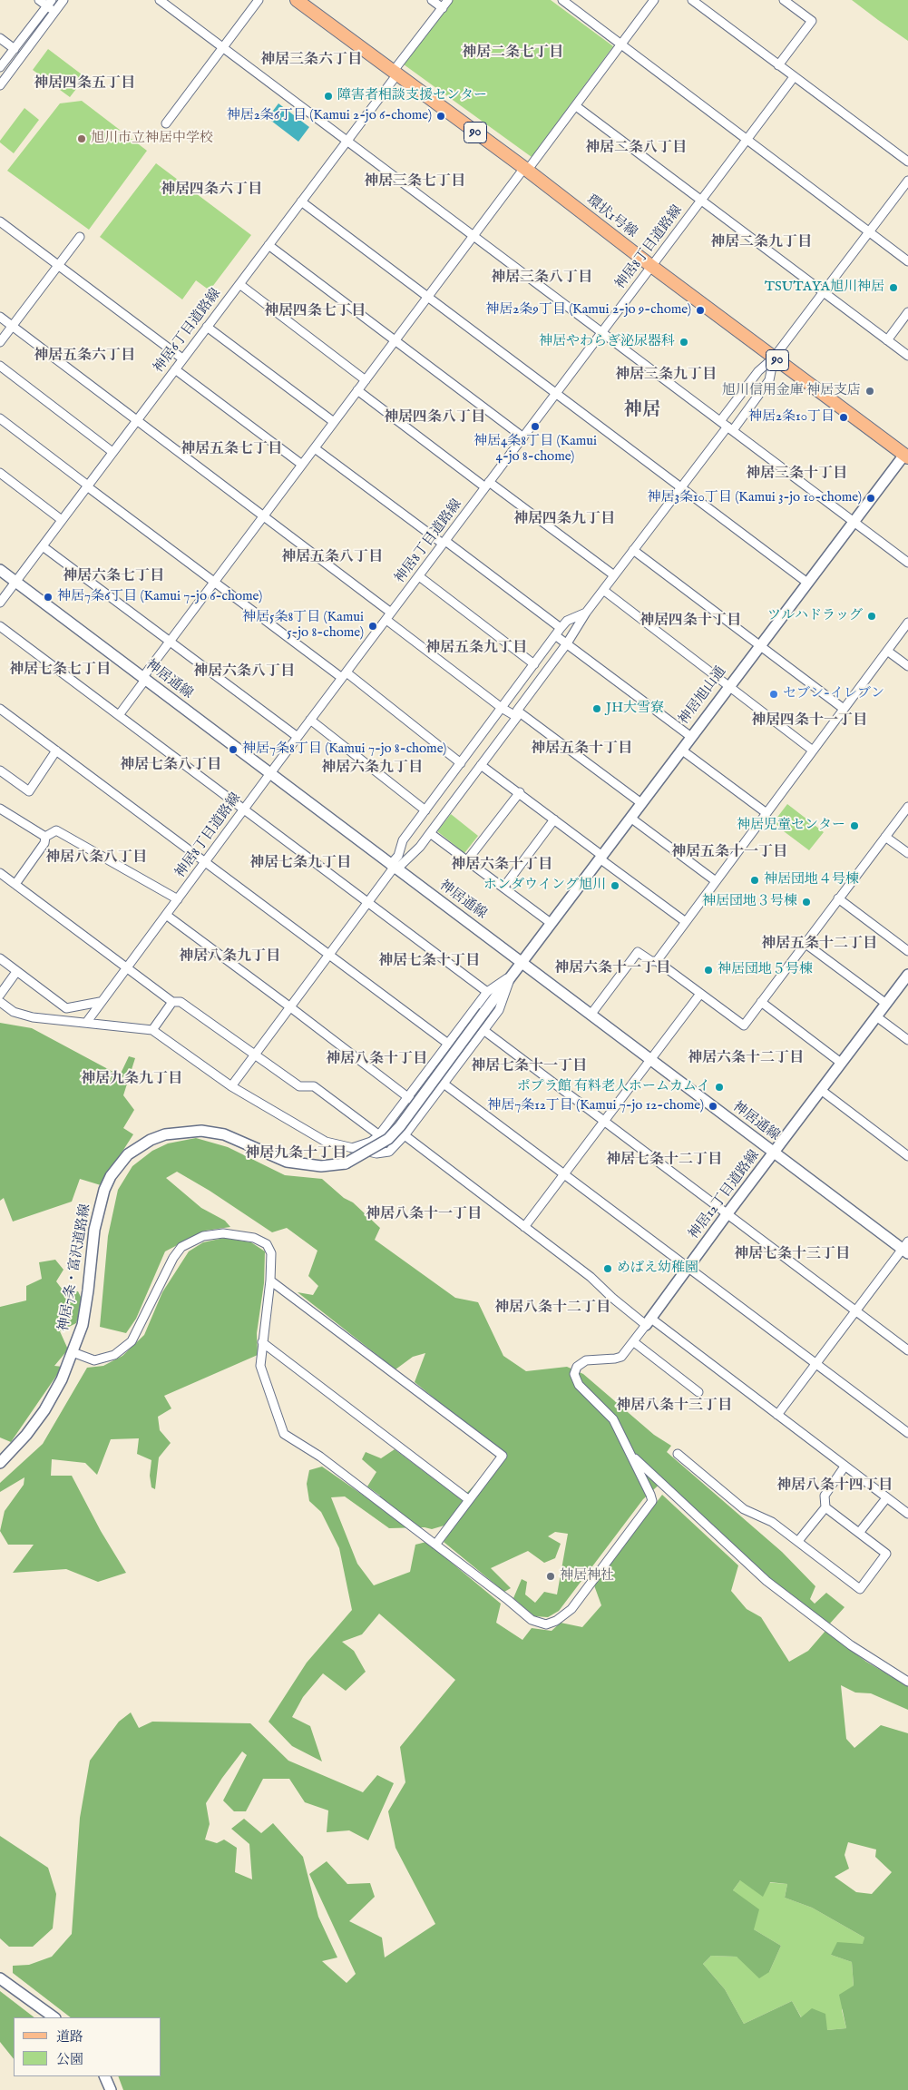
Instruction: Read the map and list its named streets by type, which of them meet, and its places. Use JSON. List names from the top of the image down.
{
  "streets": {
    "main road": ["90", "環状1号線"],
    "street": [
      "神居8丁目道路線",
      "神居6丁目道路線",
      "神居通線",
      "神居旭山通",
      "神居12丁目道路線",
      "神居7条・富沢道路線"
    ]
  },
  "crossings": [
    ["環状1号線", "神居8丁目道路線"],
    ["環状1号線", "神居6丁目道路線"],
    ["環状1号線", "神居旭山通"],
    ["神居8丁目道路線", "神居通線"],
    ["神居6丁目道路線", "神居通線"],
    ["神居通線", "神居旭山通"],
    ["神居通線", "神居12丁目道路線"],
    ["神居通線", "神居7条・富沢道路線"],
    ["神居旭山通", "神居7条・富沢道路線"]
  ],
  "districts": [
    "神居二条七丁目",
    "神居三条六丁目",
    "神居四条五丁目",
    "神居二条八丁目",
    "神居三条七丁目",
    "神居四条六丁目",
    "神居二条九丁目",
    "神居三条八丁目",
    "神居四条七丁目",
    "神居五条六丁目",
    "神居三条九丁目",
    "神居",
    "神居四条八丁目",
    "神居五条七丁目",
    "神居三条十丁目",
    "神居四条九丁目",
    "神居五条八丁目",
    "神居六条七丁目",
    "神居四条十丁目",
    "神居五条九丁目",
    "神居七条七丁目",
    "神居六条八丁目",
    "神居四条十一丁目",
    "神居五条十丁目",
    "神居七条八丁目",
    "神居六条九丁目",
    "神居五条十一丁目",
    "神居八条八丁目",
    "神居七条九丁目",
    "神居六条十丁目",
    "神居五条十二丁目",
    "神居八条九丁目",
    "神居七条十丁目",
    "神居六条十一丁目",
    "神居六条十二丁目",
    "神居八条十丁目",
    "神居七条十一丁目",
    "神居九条九丁目",
    "神居九条十丁目",
    "神居七条十二丁目",
    "神居八条十一丁目",
    "神居七条十三丁目",
    "神居八条十二丁目",
    "神居八条十三丁目",
    "神居八条十四丁目"
  ],
  "places": [
    "障害者相談支援センター",
    "神居2条6丁目 (Kamui 2-jo 6-chome)",
    "旭川市立神居中学校",
    "TSUTAYA旭川神居",
    "神居2条9丁目 (Kamui 2-jo 9-chome)",
    "神居やわらぎ泌尿器科",
    "旭川信用金庫 神居支店",
    "神居2条10丁目",
    "神居4条8丁目 (Kamui 4-jo 8-chome)",
    "神居3条10丁目 (Kamui 3-jo 10-chome)",
    "神居7条6丁目 (Kamui 7-jo 6-chome)",
    "ツルハドラッグ",
    "神居5条8丁目 (Kamui 5-jo 8-chome)",
    "セブン-イレブン",
    "JH大雪寮",
    "神居7条8丁目 (Kamui 7-jo 8-chome)",
    "神居児童センター",
    "神居団地４号棟",
    "ホンダウイング旭川",
    "神居団地３号棟",
    "神居団地５号棟",
    "ポプラ館 有料老人ホームカムイ",
    "神居7条12丁目 (Kamui 7-jo 12-chome)",
    "めばえ幼稚園",
    "神居神社"
  ],
  "legend": ["道路", "公園"]
}
